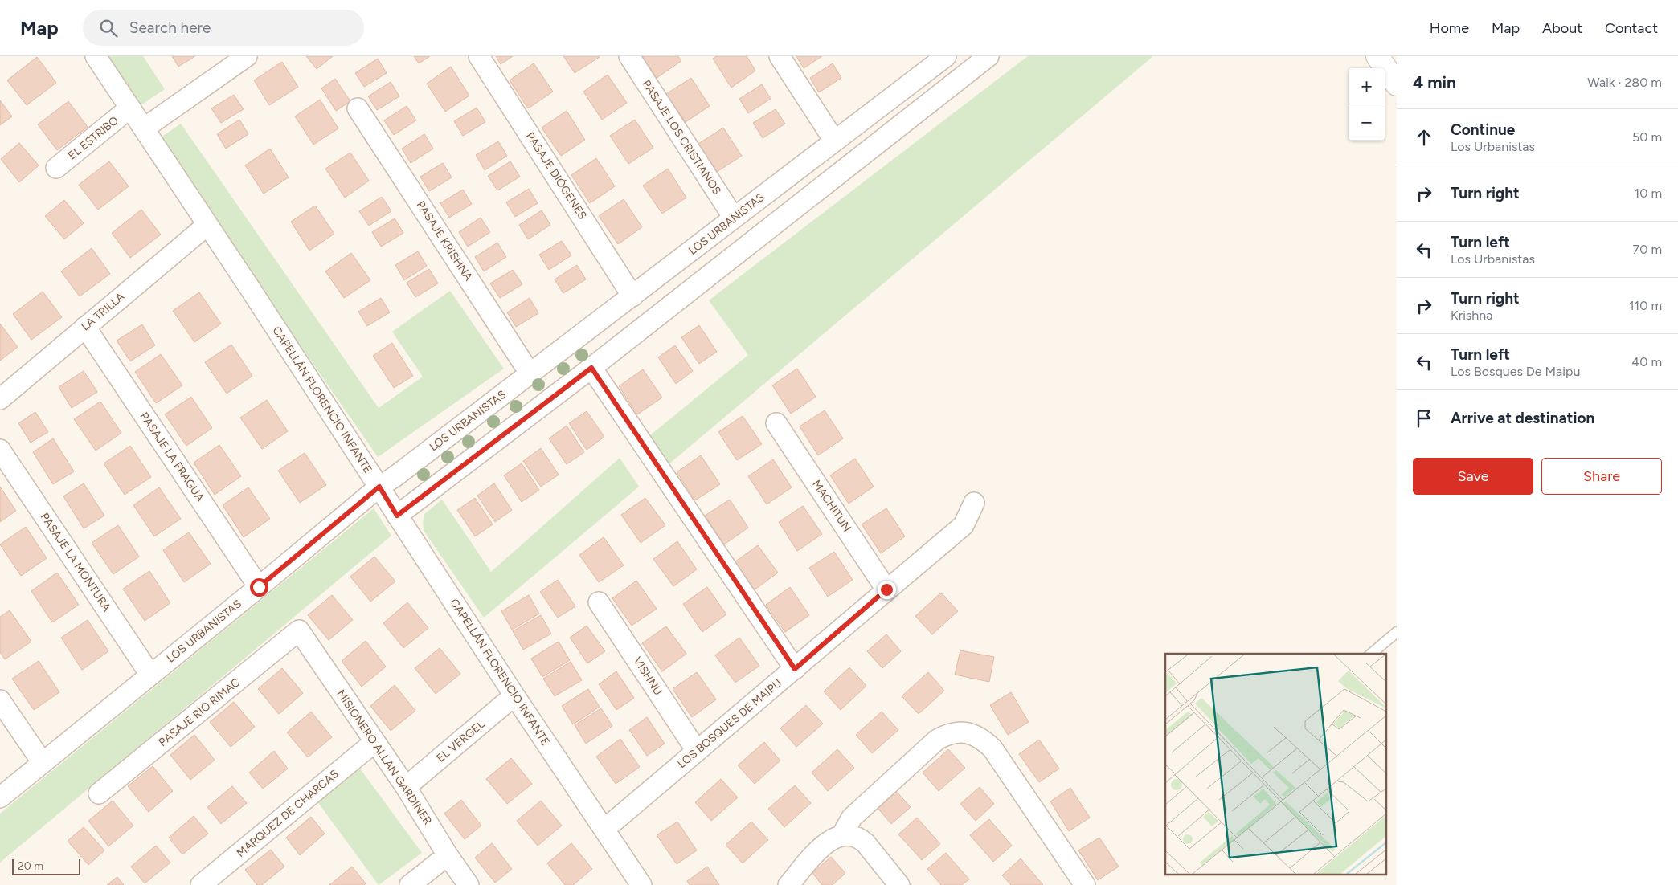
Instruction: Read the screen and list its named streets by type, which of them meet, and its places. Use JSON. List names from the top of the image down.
{
  "streets": {
    "street": [
      "PASAJE LOS CRISTIANOS",
      "EL ESTRIBO",
      "PASAJE DIÓGENES",
      "LOS URBANISTAS",
      "PASAJE KRISHNA",
      "LA TRILLA",
      "CAPELLÁN FLORENCIO INFANTE",
      "PASAJE LA FRAGUA",
      "MACHITUN",
      "PASAJE LA MONTURA",
      "VISHNU",
      "PASAJE RÍO RIMAC",
      "LOS BOSQUES DE MAIPU",
      "EL VERGEL",
      "MISIONERO ALLAN GARDINER",
      "MARQUEZ DE CHARCAS"
    ]
  },
  "crossings": [
    ["PASAJE LOS CRISTIANOS", "LOS URBANISTAS"],
    ["EL ESTRIBO", "CAPELLÁN FLORENCIO INFANTE"],
    ["PASAJE DIÓGENES", "LOS URBANISTAS"],
    ["LOS URBANISTAS", "PASAJE KRISHNA"],
    ["LOS URBANISTAS", "CAPELLÁN FLORENCIO INFANTE"],
    ["LOS URBANISTAS", "PASAJE LA FRAGUA"],
    ["LOS URBANISTAS", "PASAJE LA MONTURA"],
    ["LA TRILLA", "CAPELLÁN FLORENCIO INFANTE"],
    ["LA TRILLA", "PASAJE LA FRAGUA"],
    ["CAPELLÁN FLORENCIO INFANTE", "LOS BOSQUES DE MAIPU"],
    ["CAPELLÁN FLORENCIO INFANTE", "EL VERGEL"],
    ["MACHITUN", "LOS BOSQUES DE MAIPU"],
    ["VISHNU", "LOS BOSQUES DE MAIPU"],
    ["PASAJE RÍO RIMAC", "MISIONERO ALLAN GARDINER"],
    ["EL VERGEL", "MISIONERO ALLAN GARDINER"],
    ["MISIONERO ALLAN GARDINER", "MARQUEZ DE CHARCAS"]
  ],
  "scale_bar": "20 m",
  "page": {
    "header": "Map",
    "search": "Search here",
    "nav": [
      "Home",
      "Map",
      "About",
      "Contact"
    ],
    "heading": ["4 min", "Walk · 280 m"],
    "map_buttons": ["+", "−"],
    "list": [
      ["Continue", "Los Urbanistas", "50 m"],
      ["Turn right", "10 m"],
      ["Turn left", "Los Urbanistas", "70 m"],
      ["Turn right", "Krishna", "110 m"],
      ["Turn left", "Los Bosques De Maipu", "40 m"],
      "Arrive at destination"
    ],
    "buttons": ["Save", "Share"],
    "scale": "20 m"
  }
}
